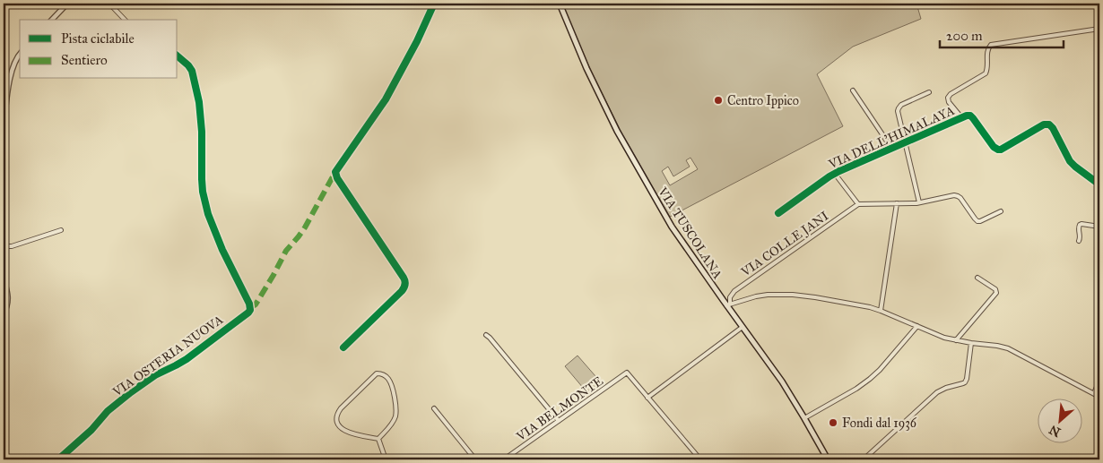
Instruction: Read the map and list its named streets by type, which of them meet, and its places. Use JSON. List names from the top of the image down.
{
  "streets": {
    "main road": ["VIA TUSCOLANA"],
    "street": [
      "VIA DELL'HIMALAYA",
      "VIA COLLE JANI",
      "VIA OSTERIA NUOVA",
      "VIA BELMONTE"
    ]
  },
  "crossings": [
    ["VIA TUSCOLANA", "VIA COLLE JANI"]
  ],
  "places": ["Centro Ippico", "Fondi dal 1936"],
  "legend": ["Pista ciclabile", "Sentiero"],
  "scale_bar": "200 m",
  "north": "bottom left"
}
